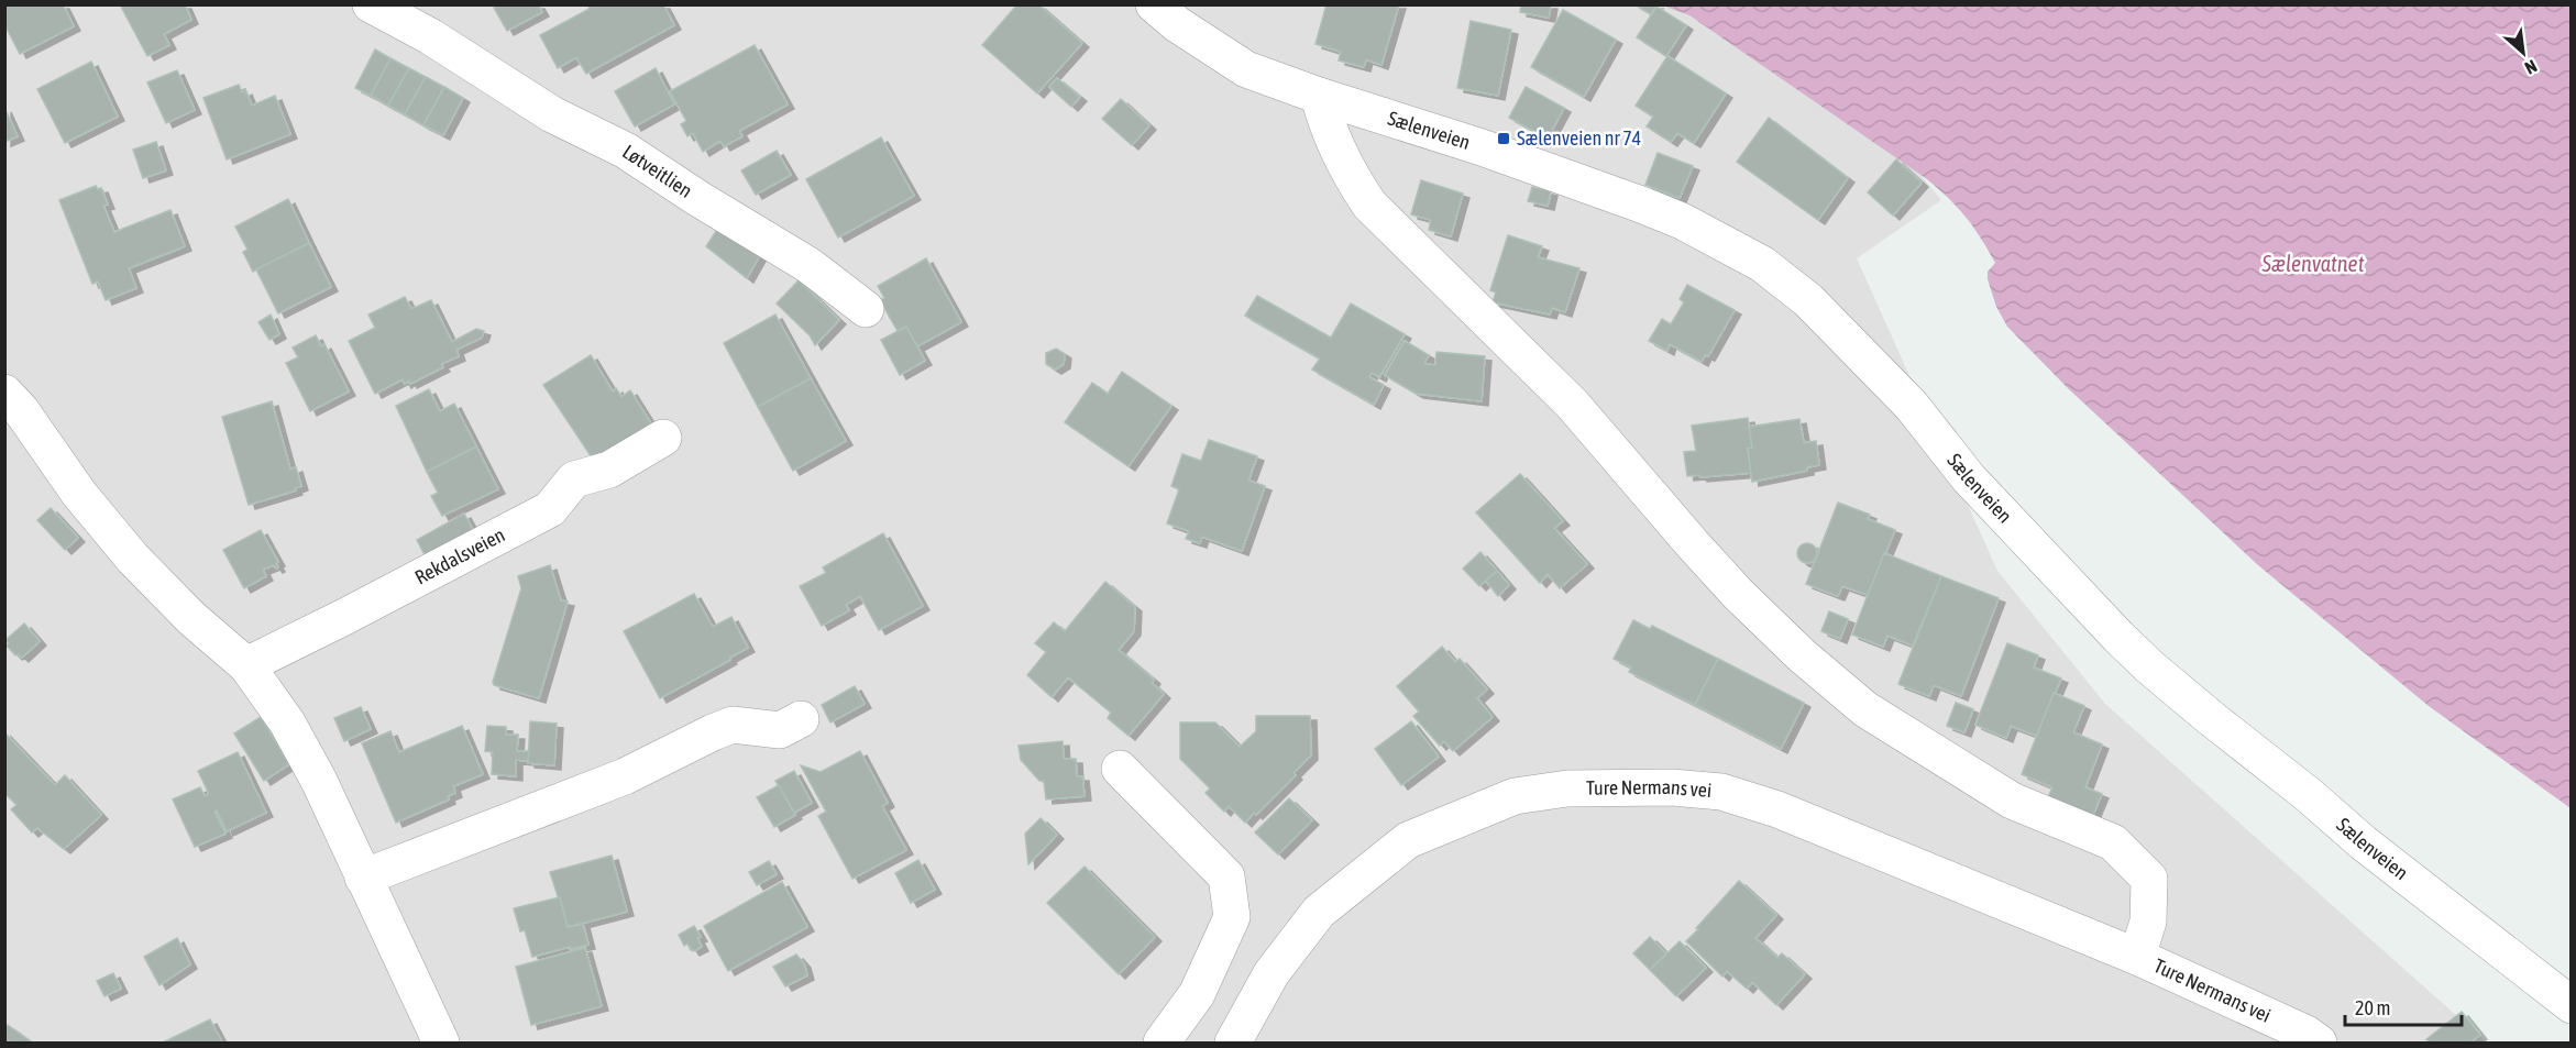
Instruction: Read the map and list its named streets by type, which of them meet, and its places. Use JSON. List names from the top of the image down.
{
  "streets": {
    "street": [
      "Sælenveien",
      "Løtveitlien",
      "Rekdalsveien",
      "Ture Nermans vei"
    ]
  },
  "crossings": [
    ["Sælenveien", "Ture Nermans vei"]
  ],
  "water": ["Sælenvatnet"],
  "places": {
    "transit": ["Sælenveien nr 74"]
  },
  "scale_bar": "20 m",
  "north": "bottom right"
}
